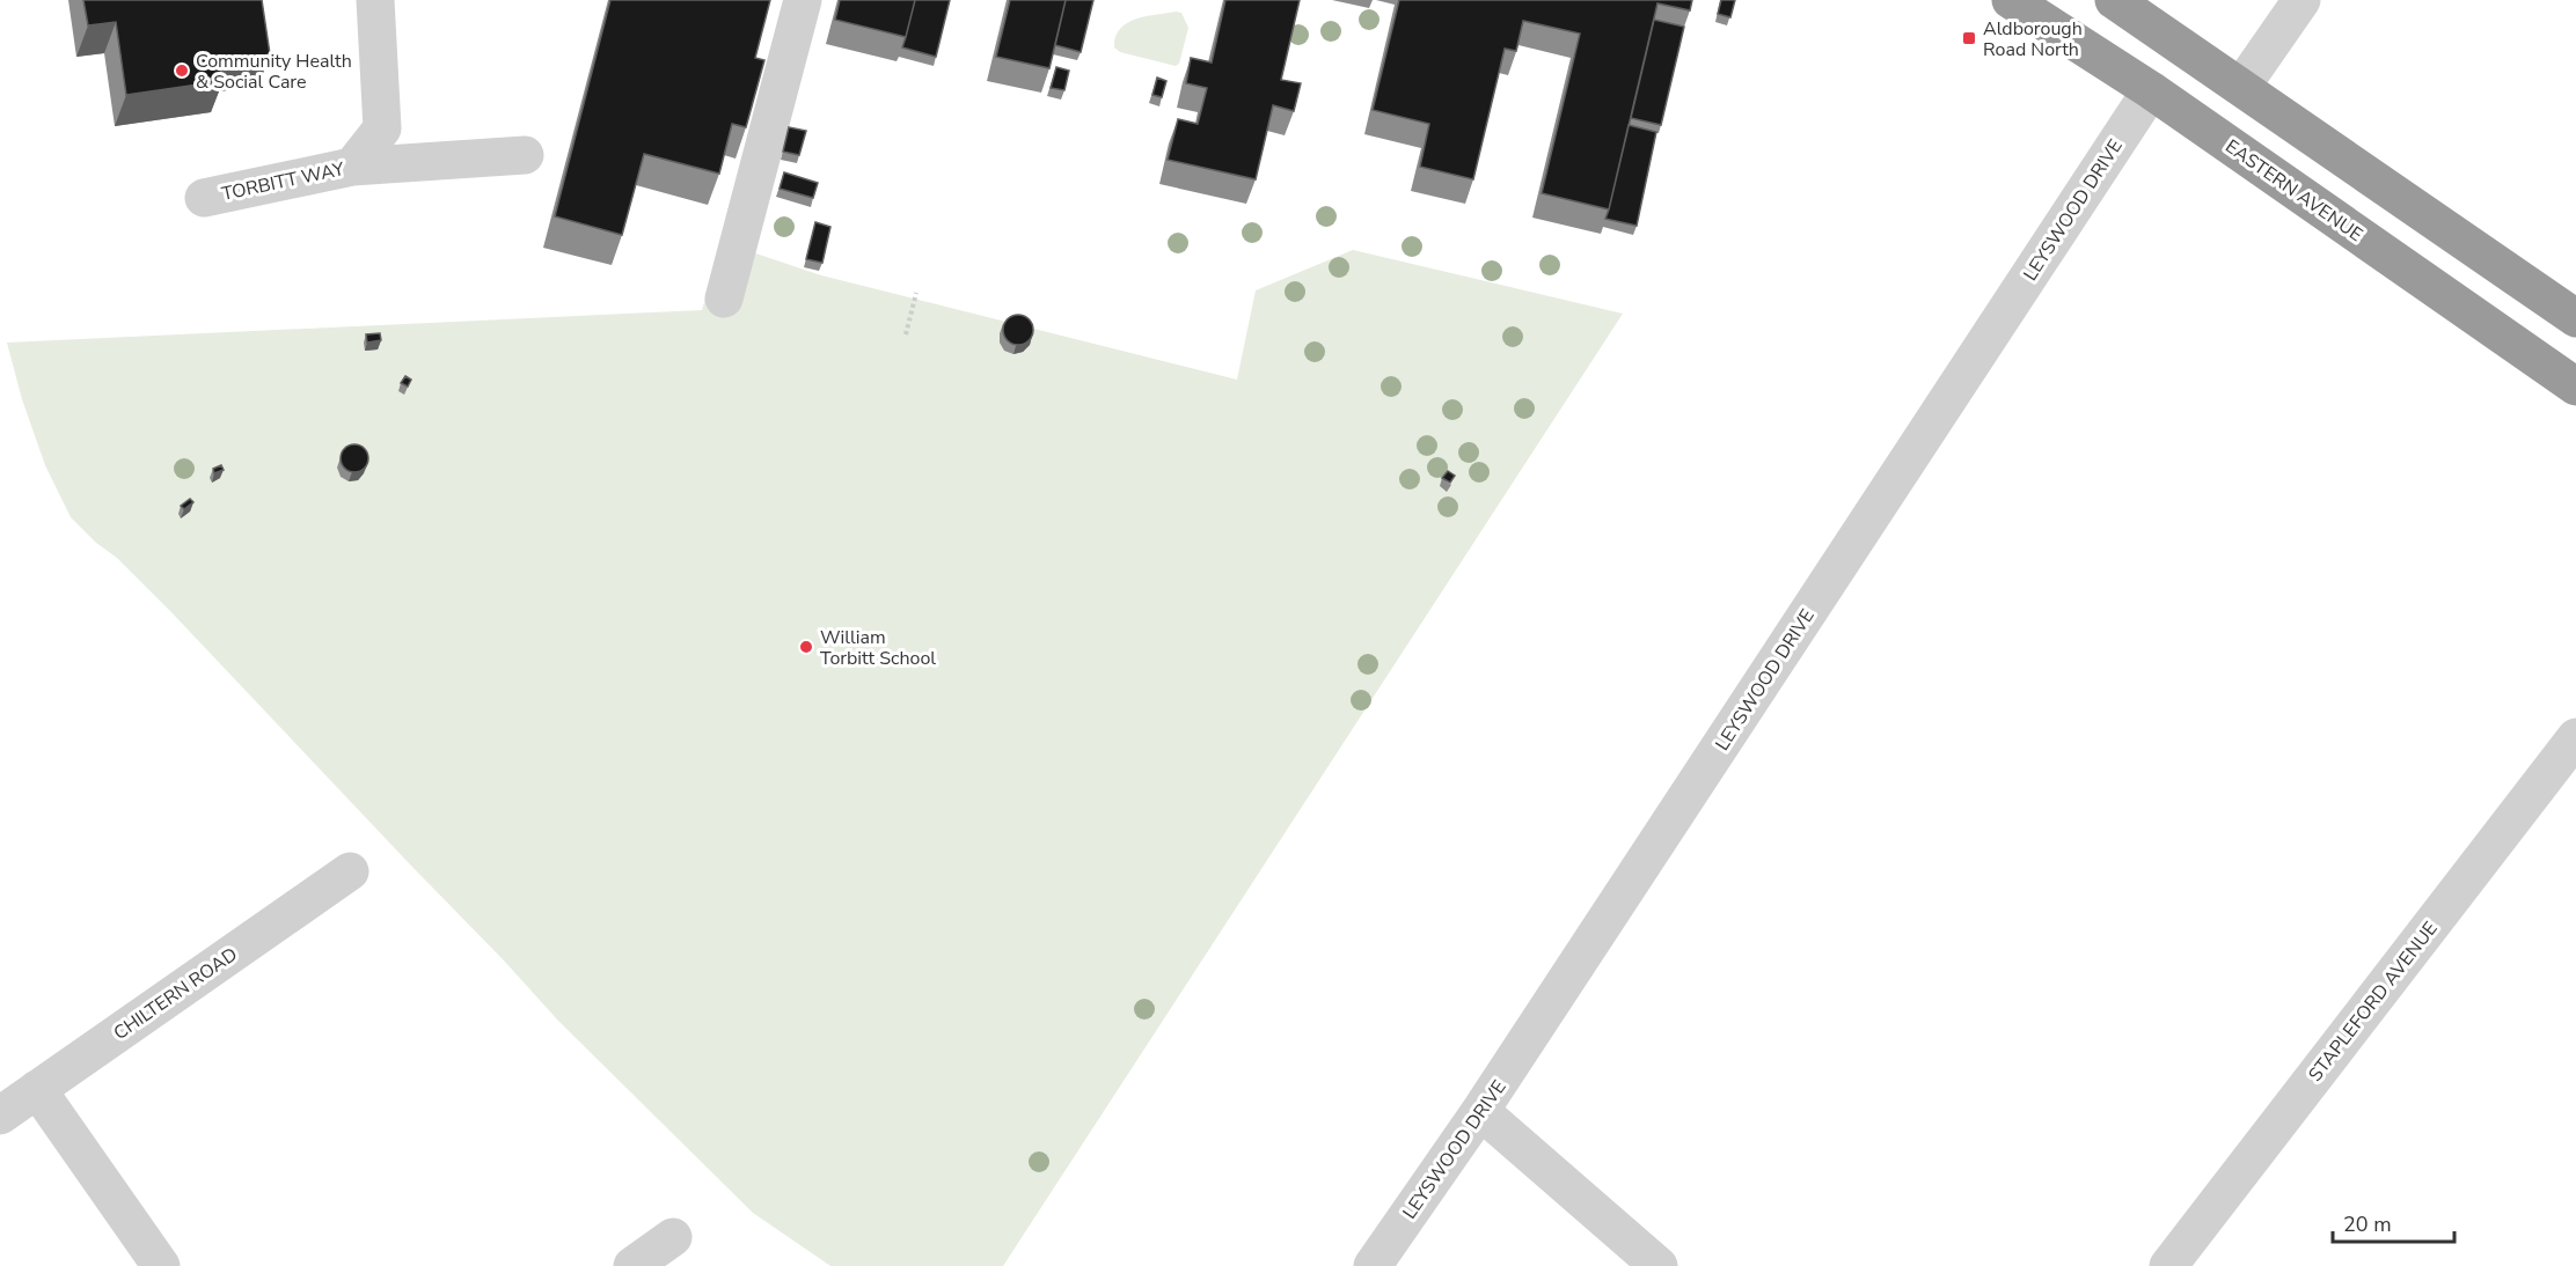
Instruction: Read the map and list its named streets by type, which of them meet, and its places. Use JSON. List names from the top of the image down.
{
  "streets": {
    "highway": ["EASTERN AVENUE"],
    "street": [
      "TORBITT WAY",
      "LEYSWOOD DRIVE",
      "CHILTERN ROAD",
      "STAPLEFORD AVENUE"
    ]
  },
  "crossings": [
    ["EASTERN AVENUE", "LEYSWOOD DRIVE"]
  ],
  "places": {
    "transit": ["Aldborough Road North"],
    "other": ["Community Health & Social Care", "William Torbitt School"]
  },
  "scale_bar": "20 m"
}
